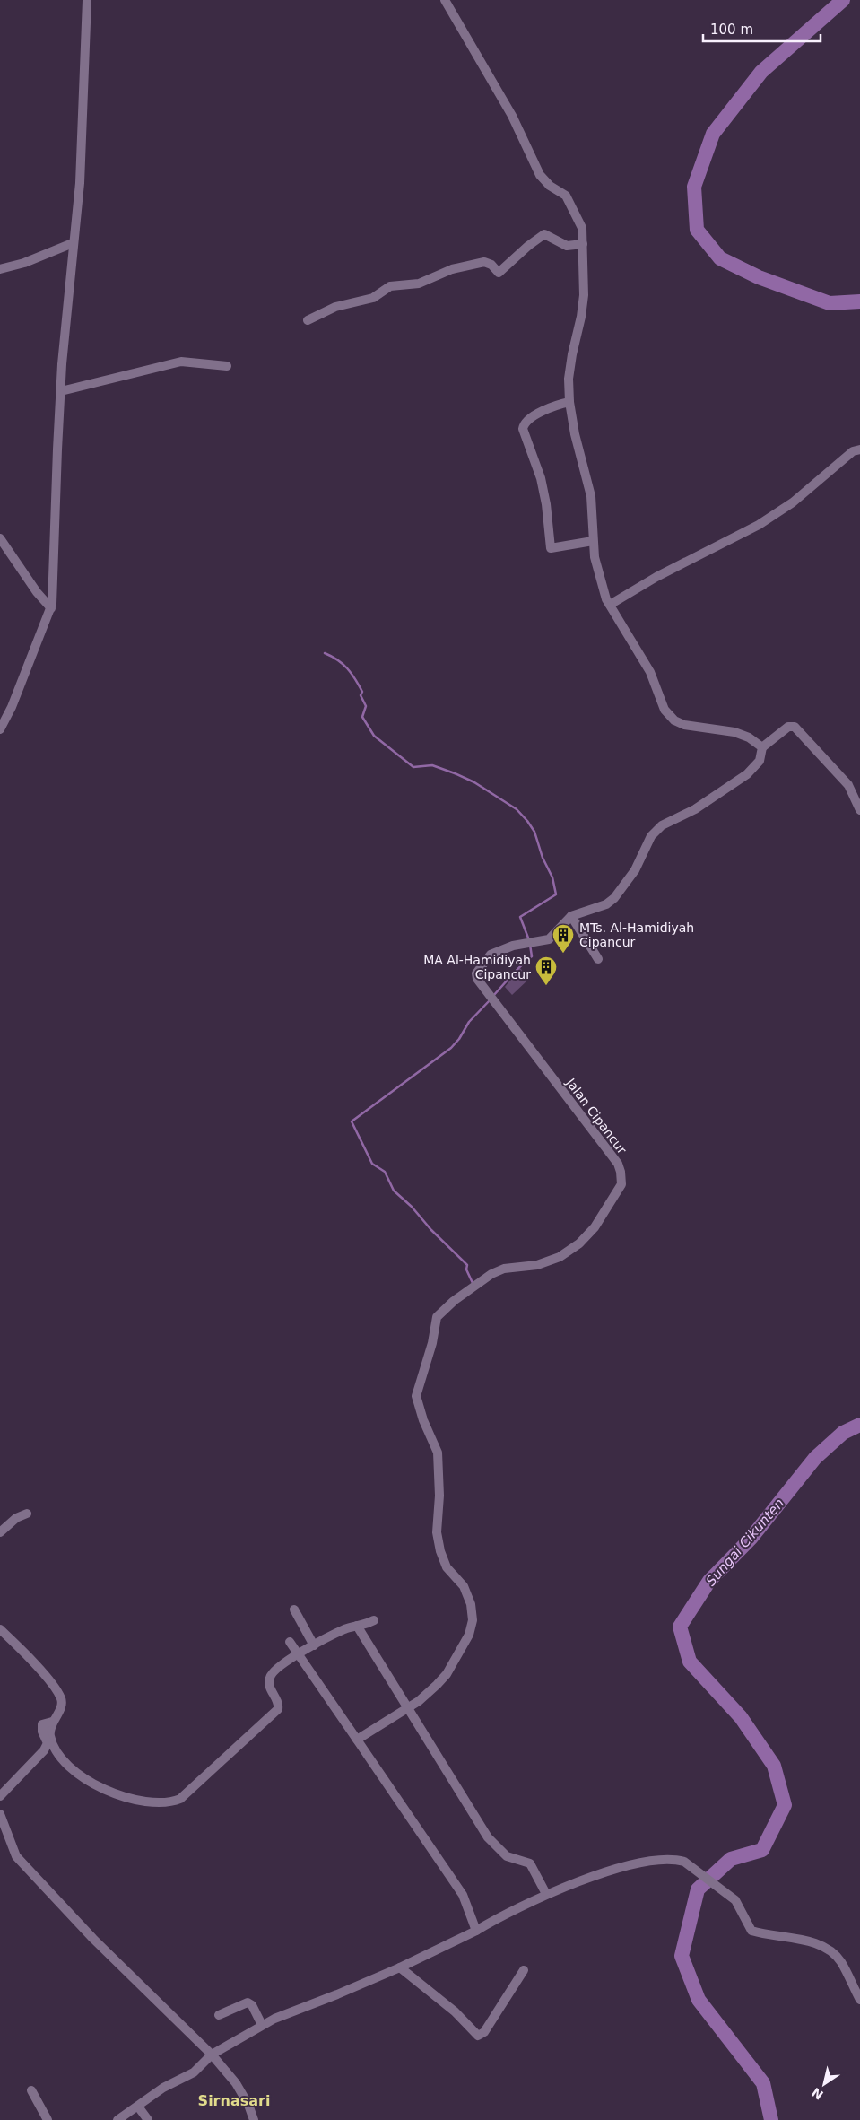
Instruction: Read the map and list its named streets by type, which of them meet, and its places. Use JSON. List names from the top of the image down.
{
  "streets": {
    "street": ["Jalan Cipancur"]
  },
  "districts": ["Sirnasari"],
  "water": ["Sungai Cikunten"],
  "places": {
    "building": ["MTs. Al-Hamidiyah Cipancur", "MA Al-Hamidiyah Cipancur"]
  },
  "scale_bar": "100 m",
  "north": "bottom left"
}
